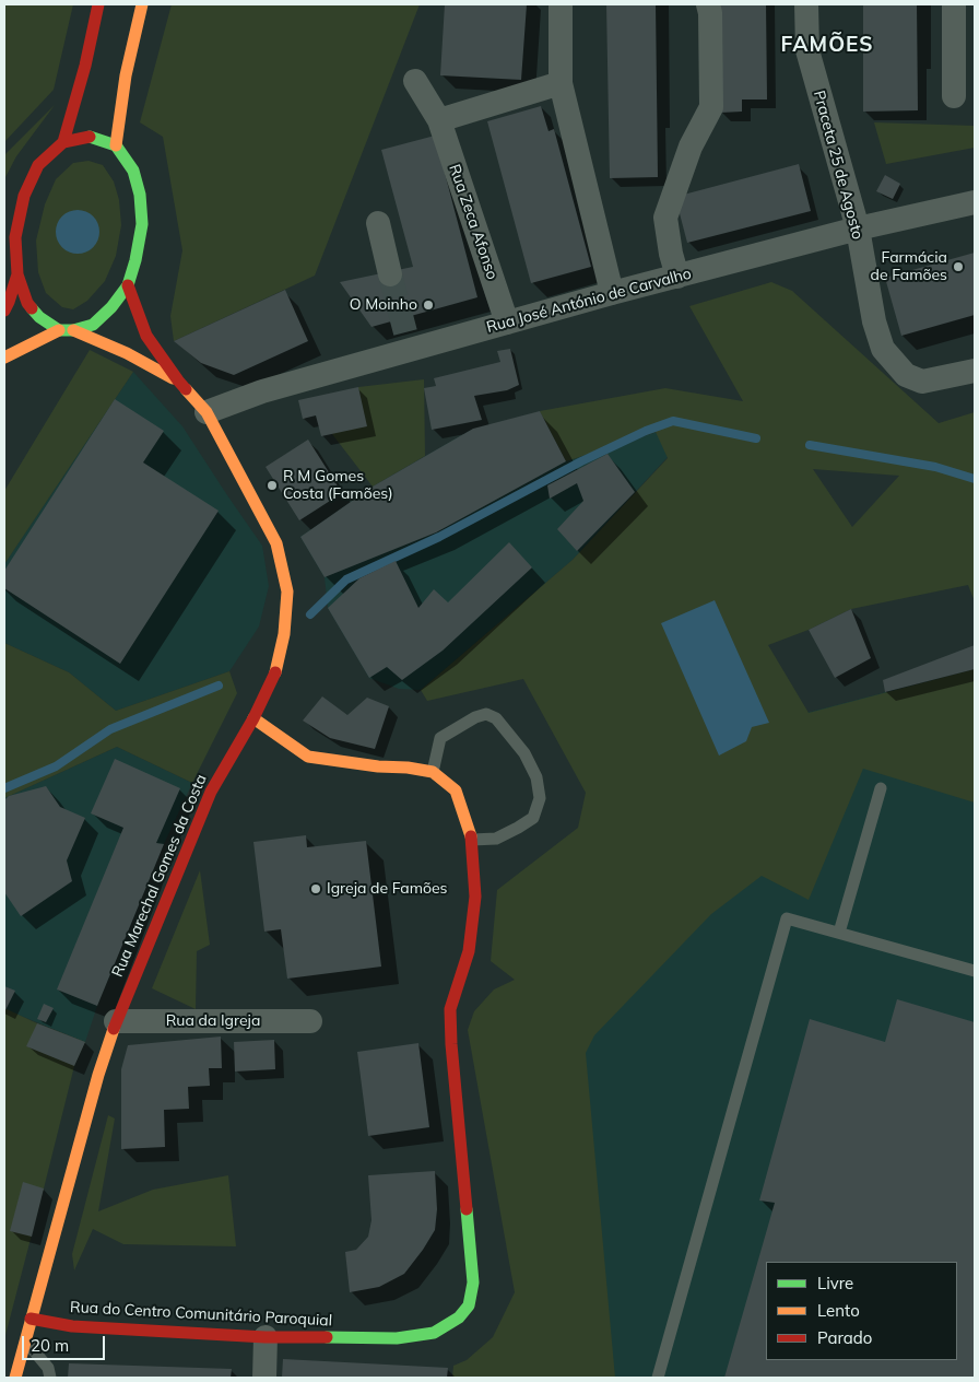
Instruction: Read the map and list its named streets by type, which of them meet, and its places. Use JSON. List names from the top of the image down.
{
  "streets": {
    "main road": ["Rua Marechal Gomes da Costa", "Rua do Centro Comunitário Paroquial"],
    "street": [
      "Praceta 25 de Agosto",
      "Rua Zeca Afonso",
      "Rua José António de Carvalho",
      "Rua da Igreja"
    ]
  },
  "crossings": [
    ["Praceta 25 de Agosto", "Rua José António de Carvalho"],
    ["Rua Zeca Afonso", "Rua José António de Carvalho"],
    ["Rua José António de Carvalho", "Rua Marechal Gomes da Costa"],
    ["Rua Marechal Gomes da Costa", "Rua da Igreja"],
    ["Rua Marechal Gomes da Costa", "Rua do Centro Comunitário Paroquial"]
  ],
  "districts": ["FAMÕES"],
  "places": [
    "Farmácia de Famões",
    "O Moinho",
    "R M Gomes Costa (Famões)",
    "Igreja de Famões"
  ],
  "legend": ["Livre", "Lento", "Parado"],
  "scale_bar": "20 m"
}
